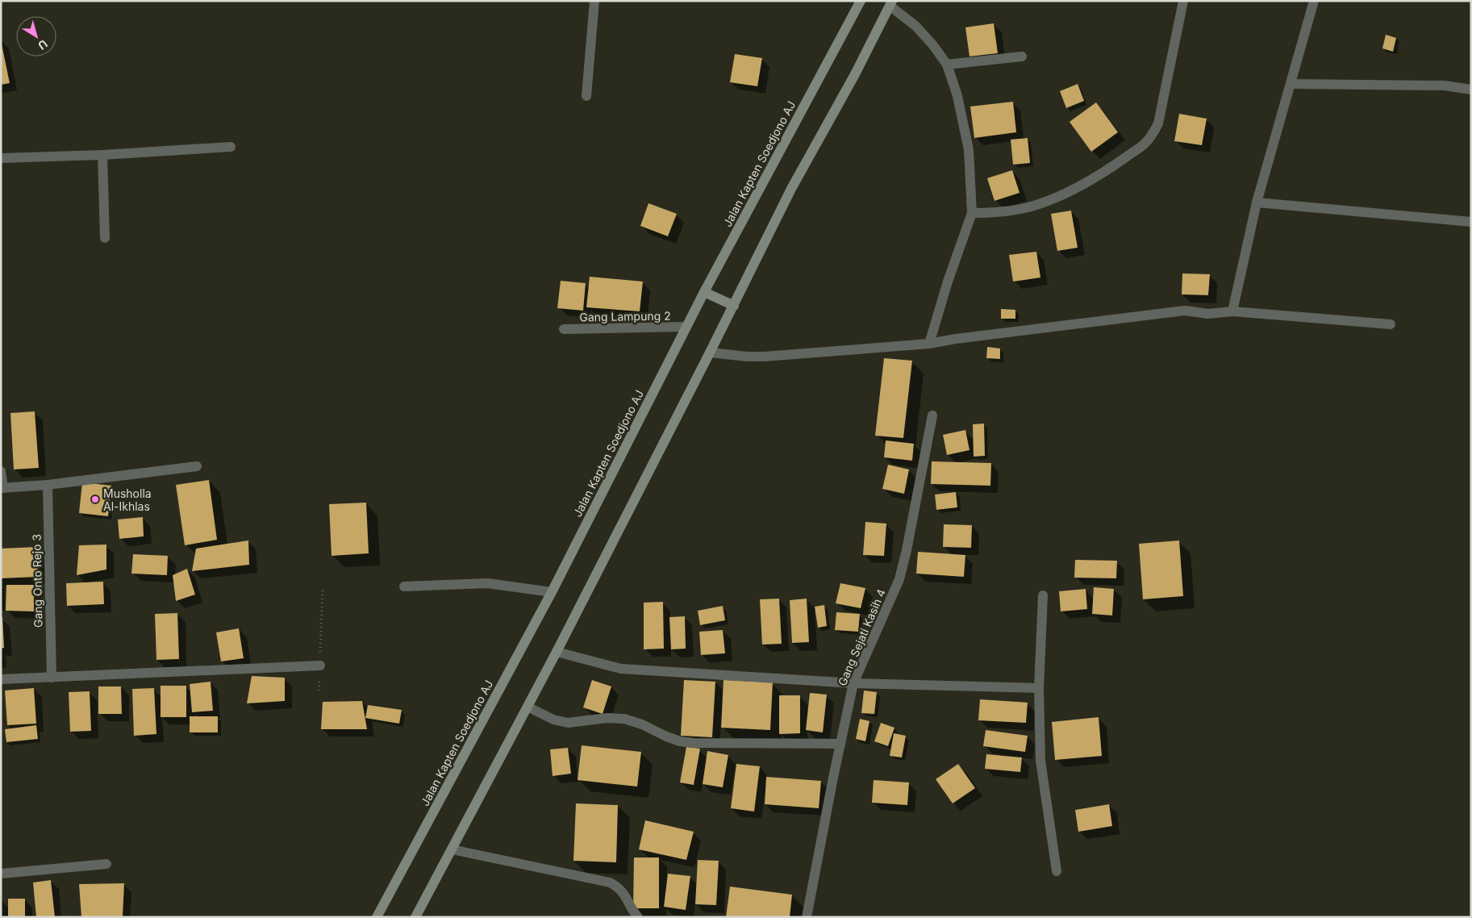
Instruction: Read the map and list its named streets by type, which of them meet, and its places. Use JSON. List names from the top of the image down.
{
  "streets": {
    "main road": ["Jalan Kapten Soedjono AJ"],
    "street": ["Gang Lampung 2", "Gang Onto Rejo 3", "Gang Sejati Kasih 4"]
  },
  "crossings": [
    ["Jalan Kapten Soedjono AJ", "Gang Lampung 2"]
  ],
  "places": ["Musholla Al-Ikhlas"],
  "north": "bottom right"
}
